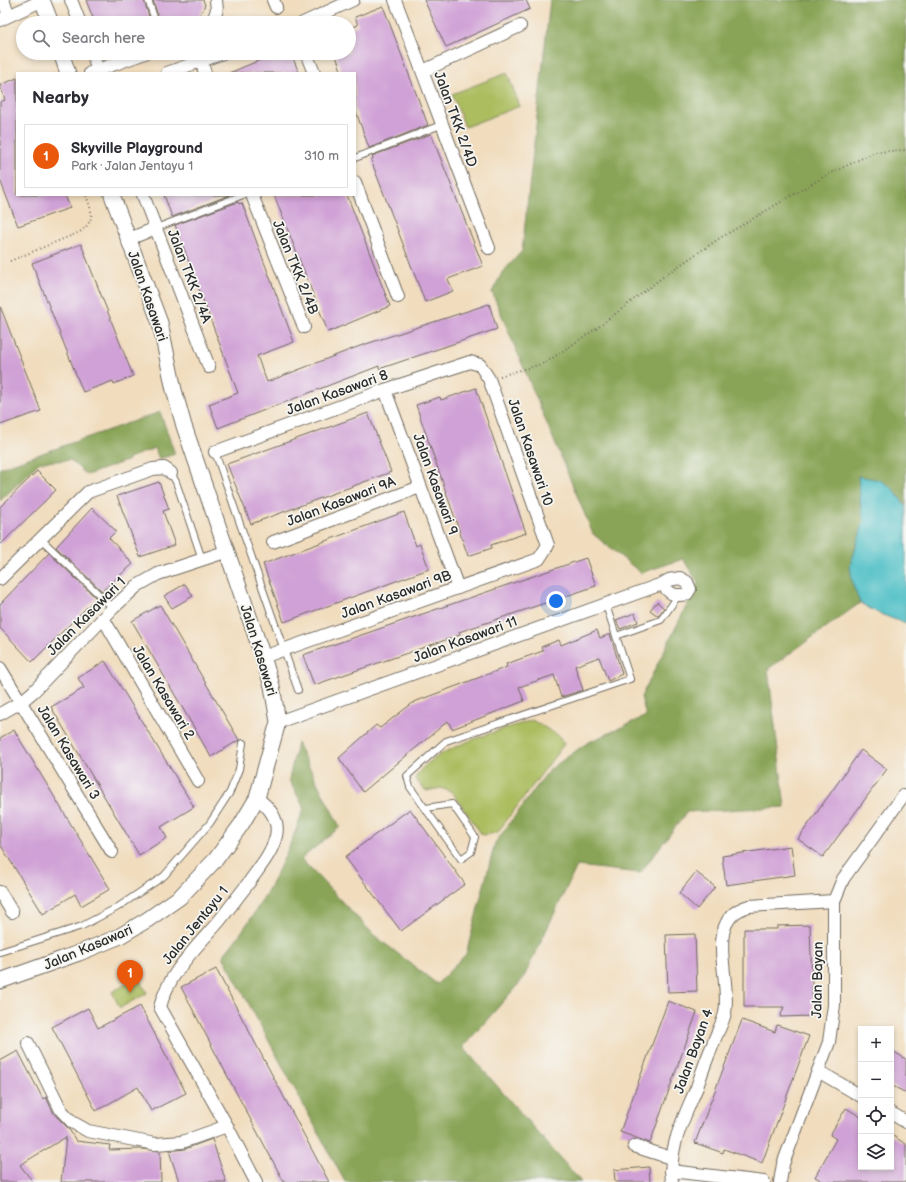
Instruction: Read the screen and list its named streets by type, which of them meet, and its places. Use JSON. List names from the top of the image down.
{
  "streets": {
    "street": [
      "Jalan TKK 2/4D",
      "Jalan TKK 2/4B",
      "Jalan TKK 2/4A",
      "Jalan Kasawari",
      "Jalan Kasawari 8",
      "Jalan Kasawari 10",
      "Jalan Kasawari 9",
      "Jalan Kasawari 9A",
      "Jalan Kasawari 9B",
      "Jalan Kasawari 1",
      "Jalan Kasawari 11",
      "Jalan Kasawari 2",
      "Jalan Kasawari 3",
      "Jalan Jentayu 1",
      "Jalan Bayan",
      "Jalan Bayan 4"
    ]
  },
  "crossings": [
    ["Jalan Kasawari", "Jalan Kasawari 9B"],
    ["Jalan Kasawari", "Jalan Kasawari 1"],
    ["Jalan Kasawari", "Jalan Kasawari 11"],
    ["Jalan Kasawari", "Jalan Jentayu 1"],
    ["Jalan Kasawari 8", "Jalan Kasawari 10"],
    ["Jalan Kasawari 8", "Jalan Kasawari 9"],
    ["Jalan Kasawari 10", "Jalan Kasawari 9B"],
    ["Jalan Kasawari 9", "Jalan Kasawari 9A"],
    ["Jalan Kasawari 9", "Jalan Kasawari 9B"],
    ["Jalan Kasawari 1", "Jalan Kasawari 2"],
    ["Jalan Kasawari 1", "Jalan Kasawari 3"],
    ["Jalan Bayan", "Jalan Bayan 4"]
  ],
  "page": {
    "search": "Search here",
    "heading": "Nearby",
    "list": [
      {
        "mark": "1",
        "name": "Skyville Playground",
        "note": "Park · Jalan Jentayu 1",
        "value": "310 m"
      }
    ],
    "pins": "1",
    "map_buttons": ["+", "−"]
  }
}
